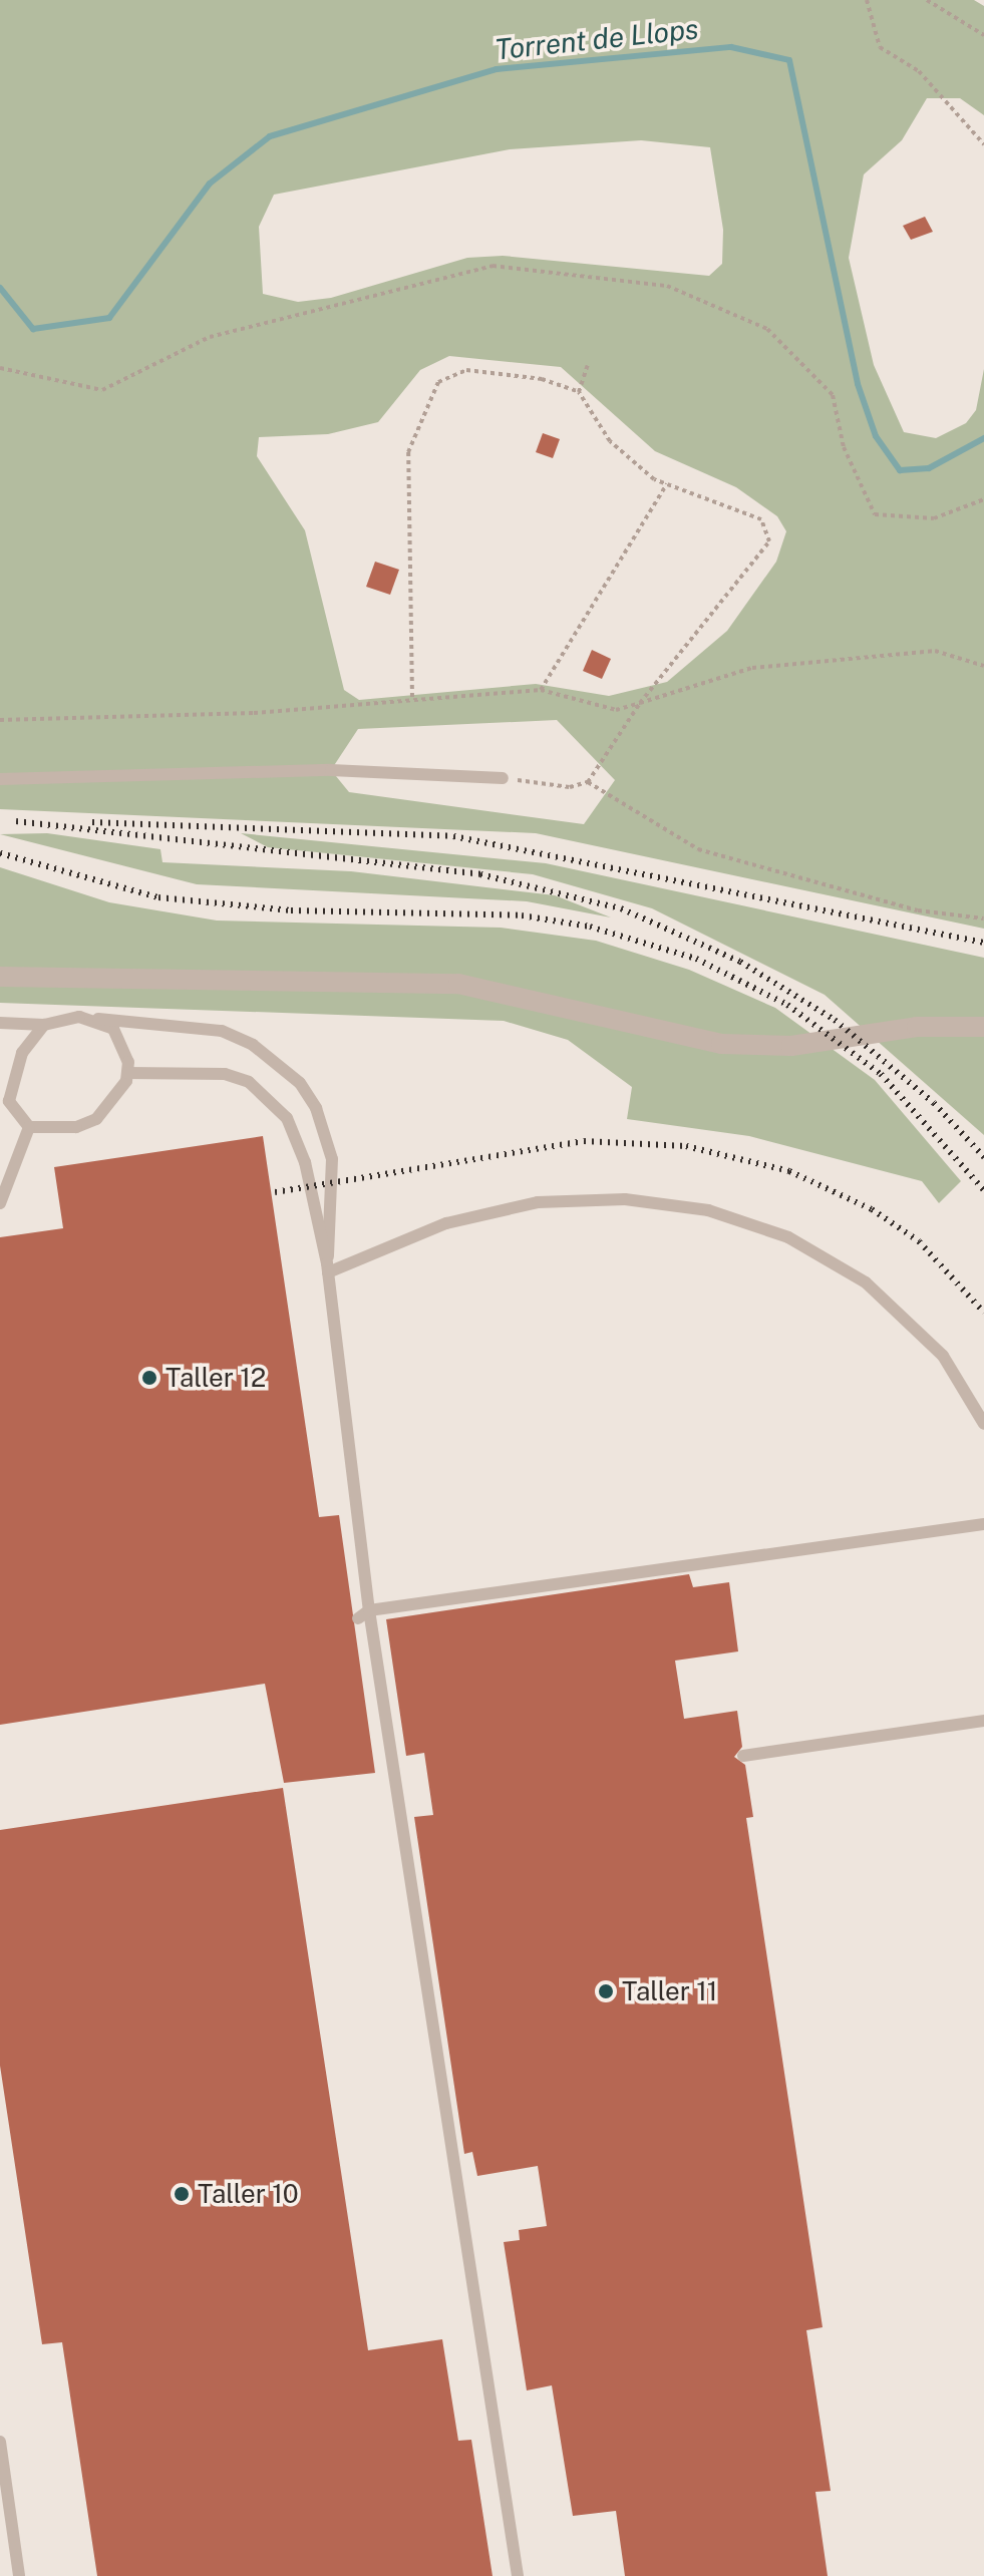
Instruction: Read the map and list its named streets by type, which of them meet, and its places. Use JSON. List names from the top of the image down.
{
  "water": ["Torrent de Llops"],
  "places": ["Taller 12", "Taller 11", "Taller 10"]
}
